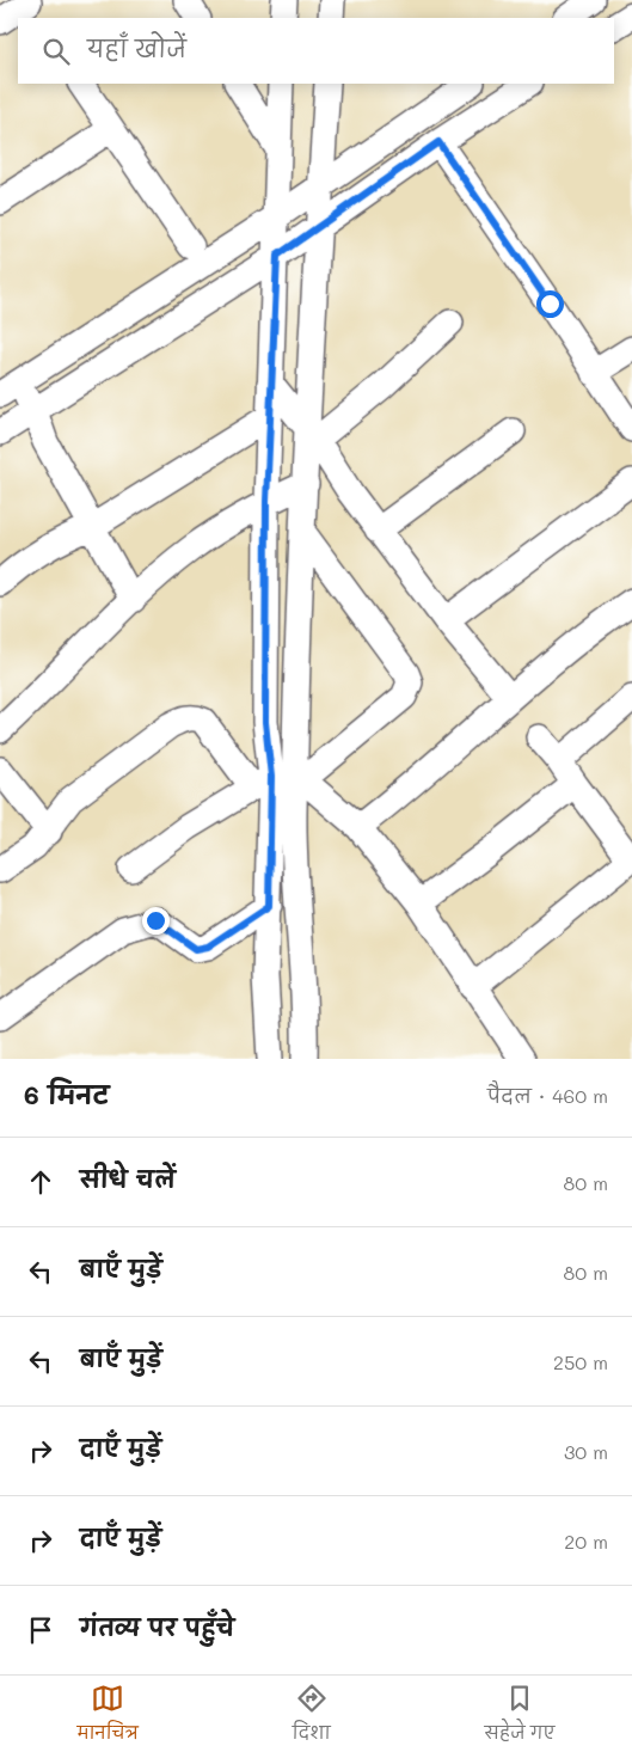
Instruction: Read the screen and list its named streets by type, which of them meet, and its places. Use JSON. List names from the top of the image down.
{
  "page": {
    "search": "यहाँ खोजें",
    "heading": ["6 मिनट", "पैदल · 460 m"],
    "list": [
      ["सीधे चलें", "80 m"],
      ["बाएँ मुड़ें", "80 m"],
      ["बाएँ मुड़ें", "250 m"],
      ["दाएँ मुड़ें", "30 m"],
      ["दाएँ मुड़ें", "20 m"],
      "गंतव्य पर पहुँचे"
    ],
    "nav": ["मानचित्र", "दिशा", "सहेजे गए"]
  }
}
